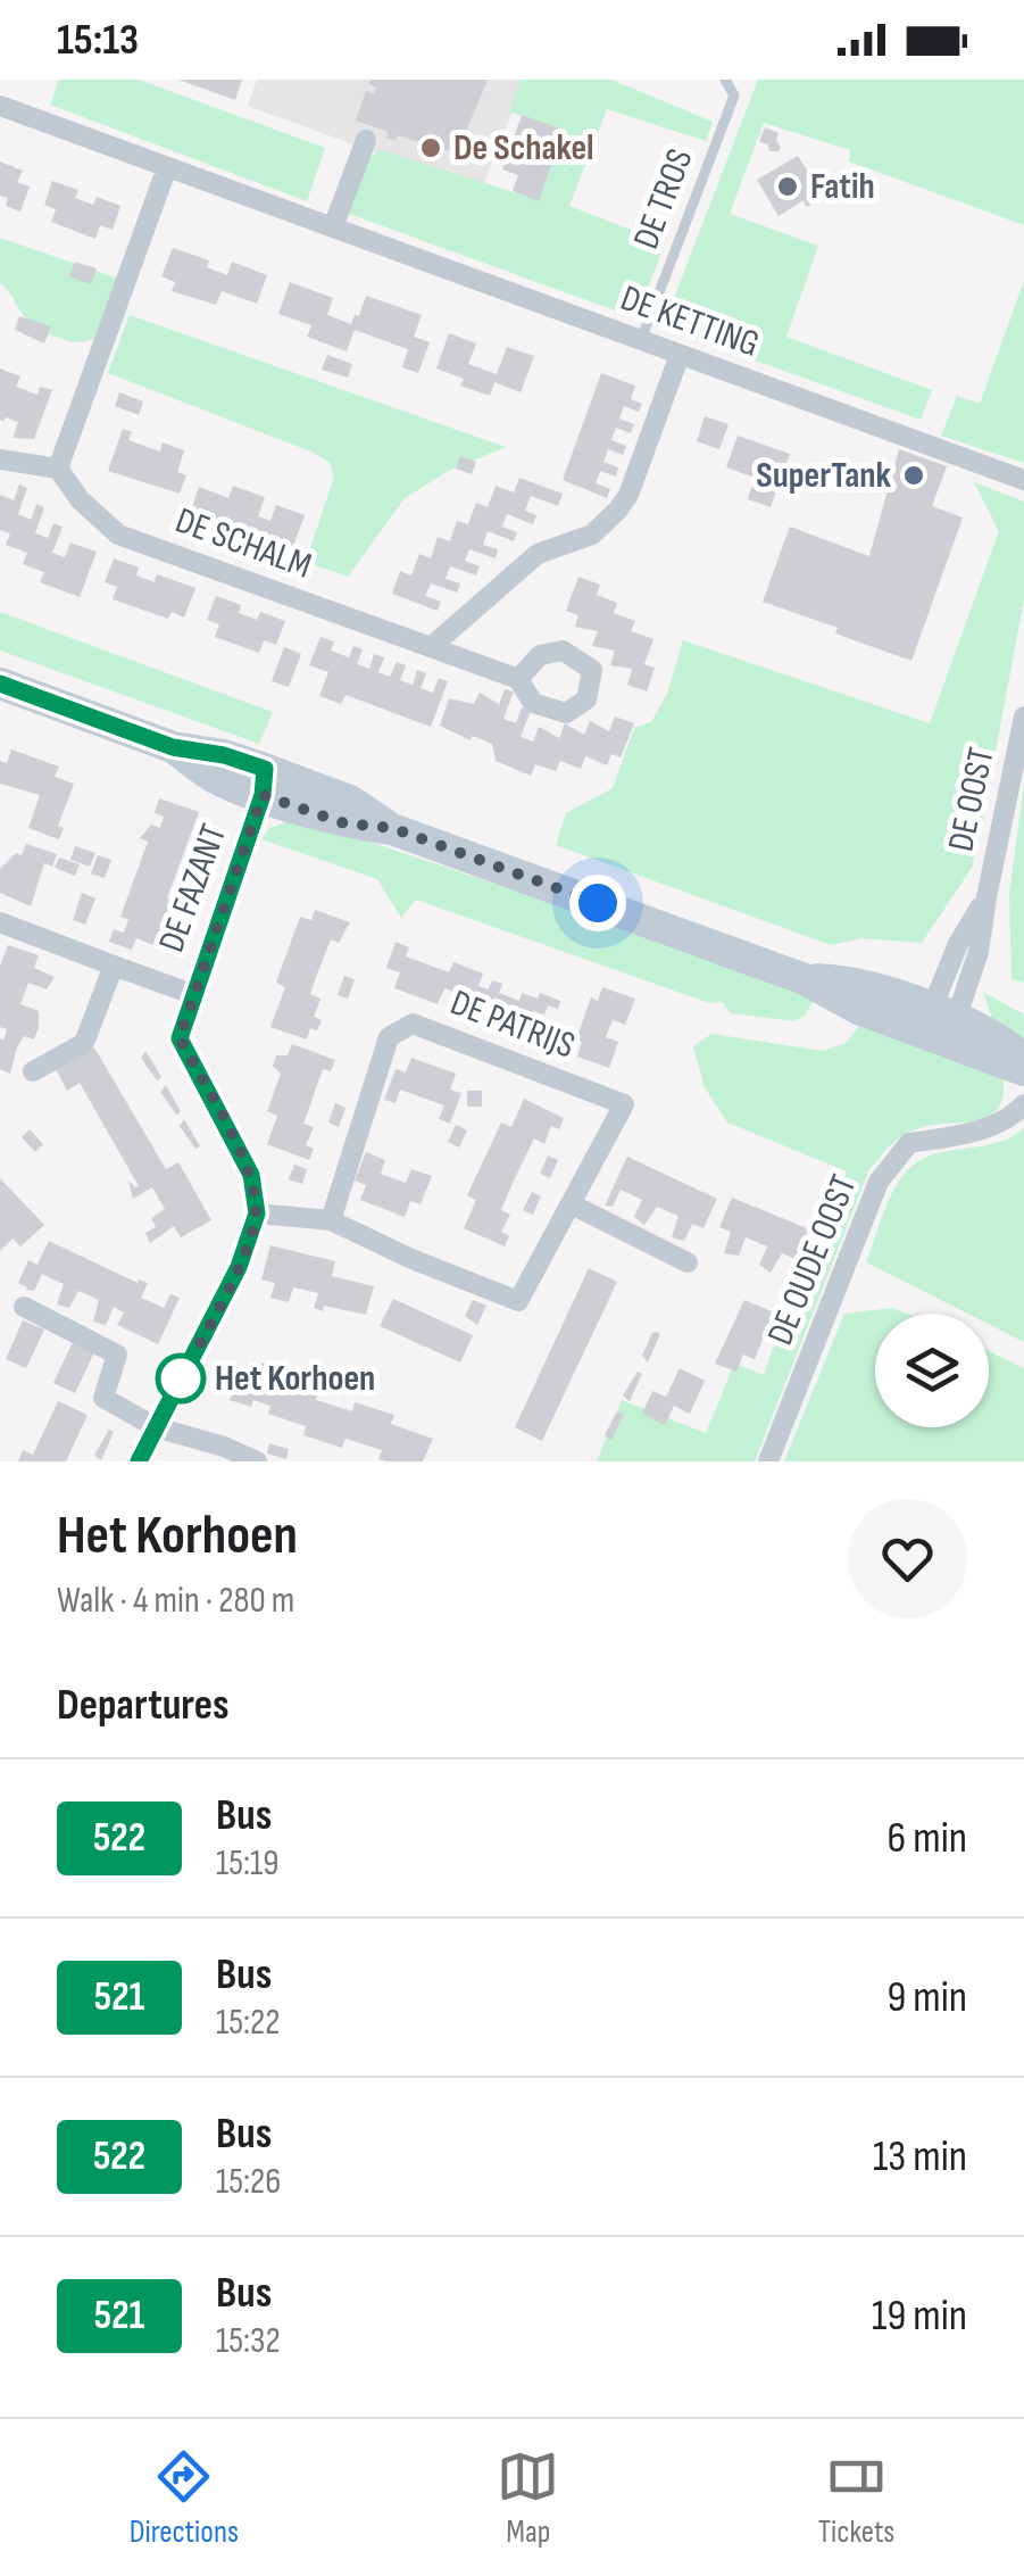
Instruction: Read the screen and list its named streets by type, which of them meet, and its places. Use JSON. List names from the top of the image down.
{
  "streets": {
    "street": [
      "DE KETTING",
      "DE SCHALM",
      "DE OOST",
      "DE FAZANT",
      "DE PATRIJS",
      "DE OUDE OOST"
    ],
    "lane": ["DE TROS"]
  },
  "crossings": [
    ["DE TROS", "DE KETTING"],
    ["DE FAZANT", "DE PATRIJS"]
  ],
  "places": [
    "De Schakel",
    "Fatih",
    "SuperTank",
    "Het Korhoen"
  ],
  "lines": ["bus line 522"],
  "page": {
    "status": "15:13",
    "heading": [
      ["Het Korhoen", "Walk · 4 min · 280 m"],
      "Departures"
    ],
    "list": [
      {
        "mark": "522",
        "name": "Bus",
        "note": "15:19",
        "value": "6 min"
      },
      {
        "mark": "521",
        "name": "Bus",
        "note": "15:22",
        "value": "9 min"
      },
      {
        "mark": "522",
        "name": "Bus",
        "note": "15:26",
        "value": "13 min"
      },
      {
        "mark": "521",
        "name": "Bus",
        "note": "15:32",
        "value": "19 min"
      }
    ],
    "tabs": ["Directions", "Map", "Tickets"]
  }
}
